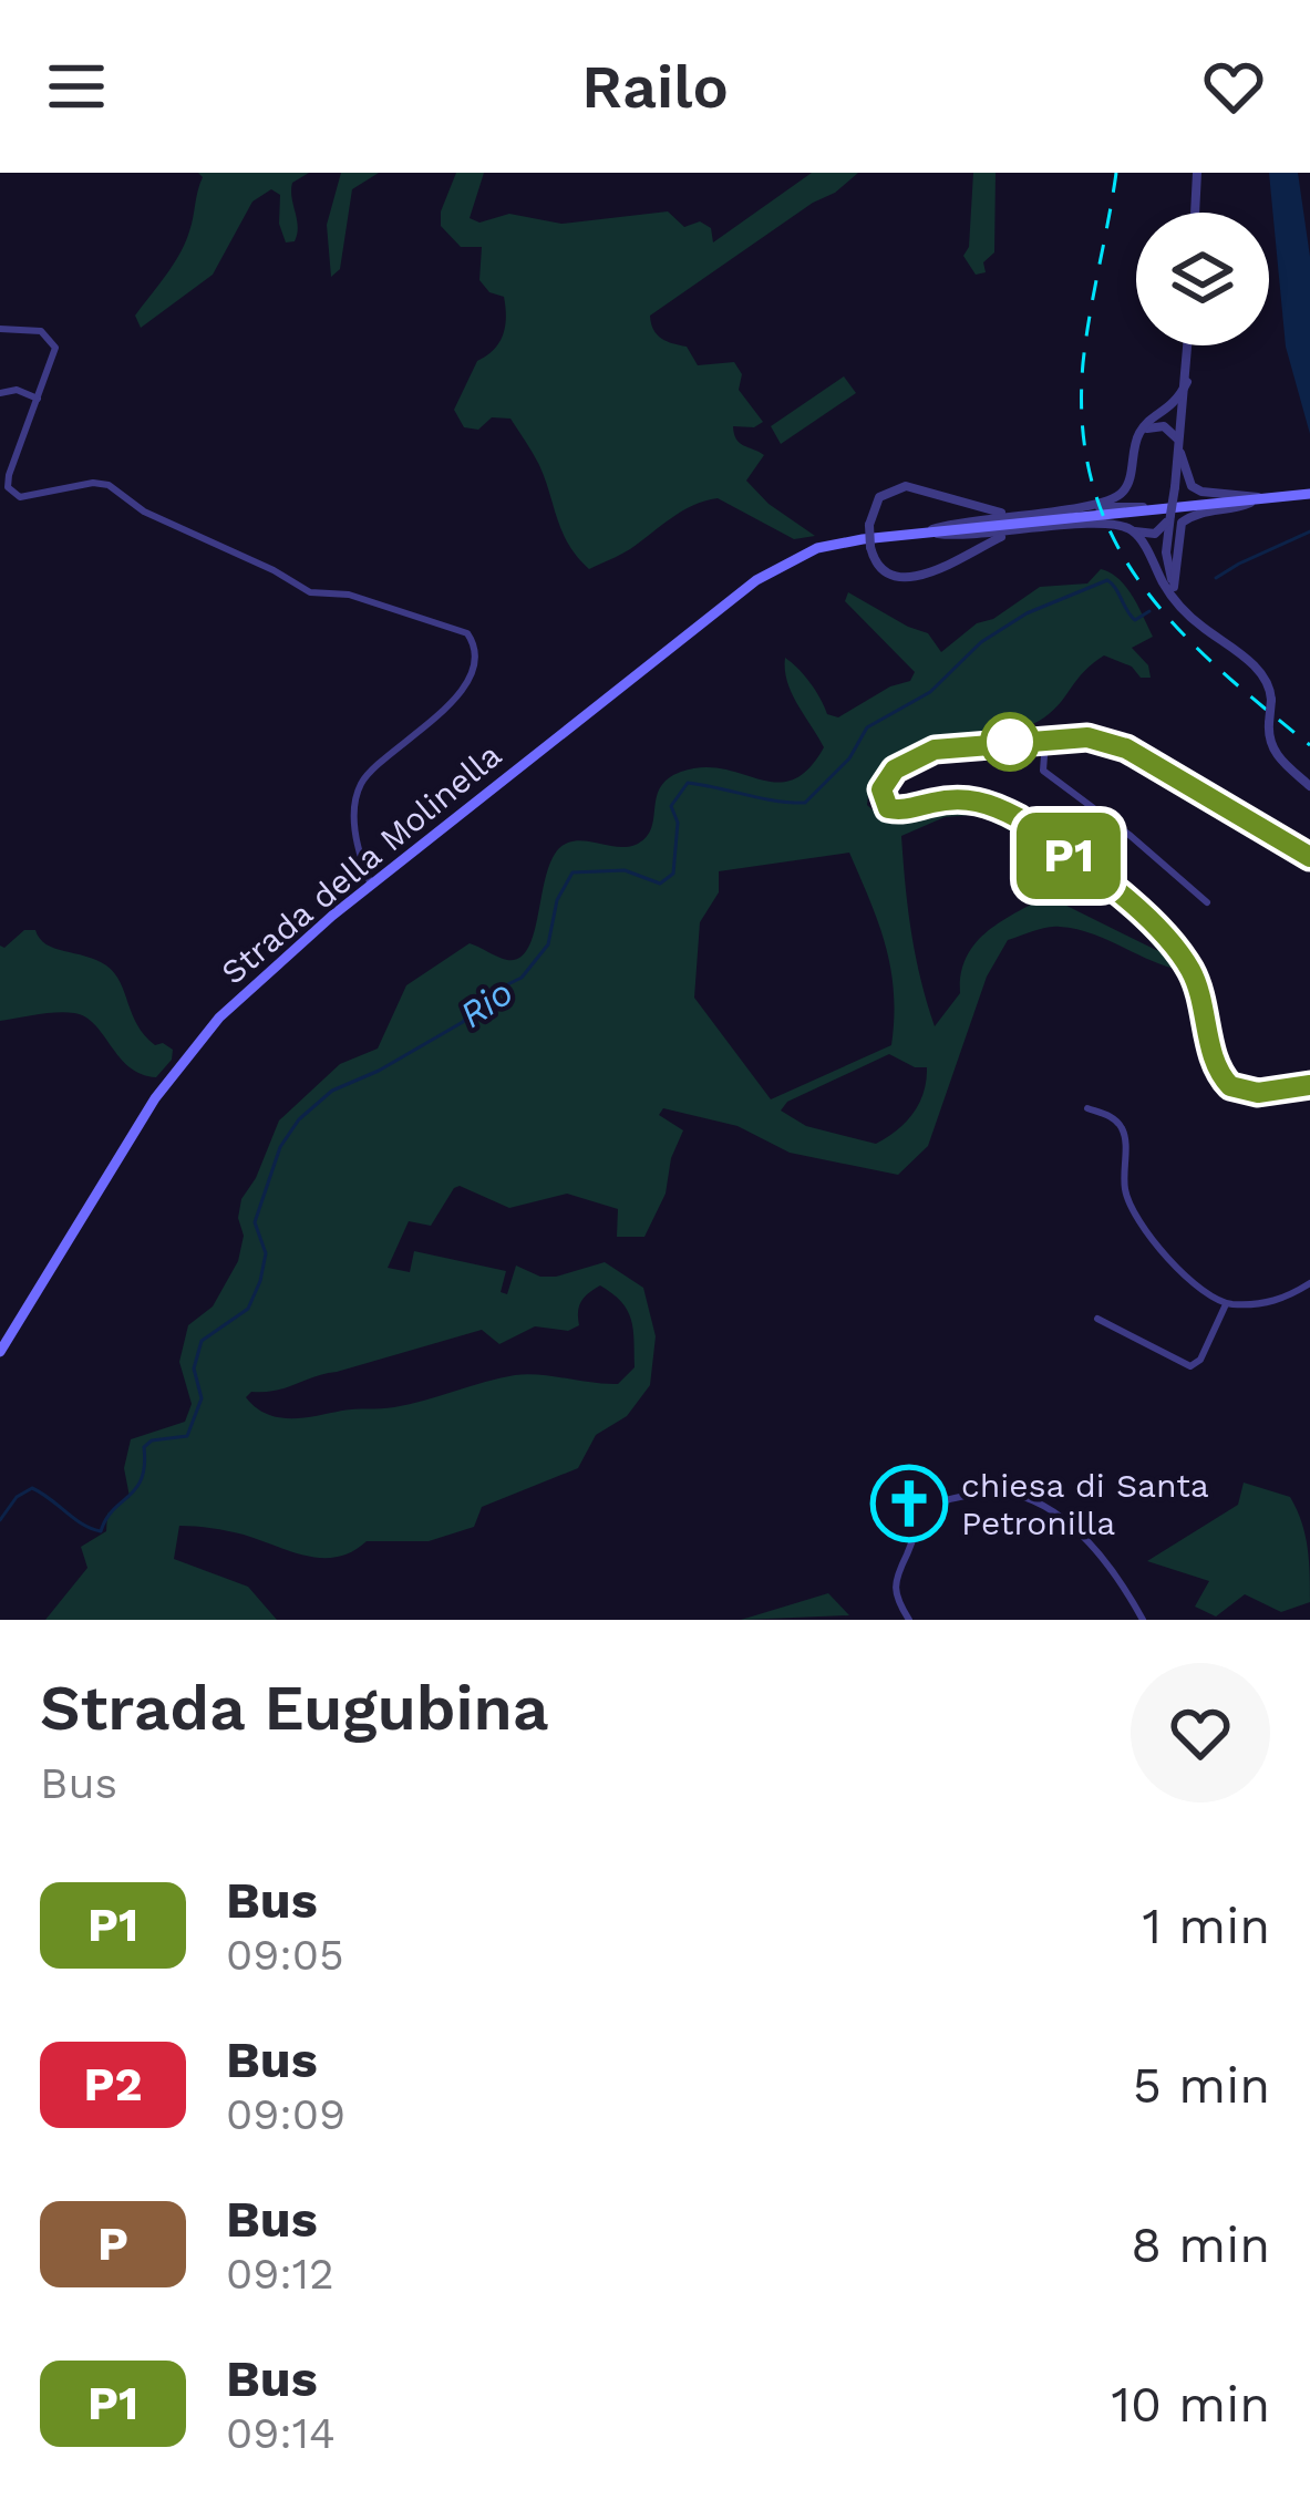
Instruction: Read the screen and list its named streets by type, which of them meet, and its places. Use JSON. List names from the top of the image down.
{
  "streets": {
    "main road": ["Strada della Molinella"]
  },
  "water": ["Rio"],
  "places": {
    "church": ["chiesa di Santa Petronilla"]
  },
  "lines": ["bus line P1"],
  "page": {
    "header": "Railo",
    "on_map": "P1",
    "heading": ["Strada Eugubina", "Bus"],
    "list": [
      {
        "mark": "P1",
        "name": "Bus",
        "note": "09:05",
        "value": "1 min"
      },
      {
        "mark": "P2",
        "name": "Bus",
        "note": "09:09",
        "value": "5 min"
      },
      {
        "mark": "P",
        "name": "Bus",
        "note": "09:12",
        "value": "8 min"
      },
      {
        "mark": "P1",
        "name": "Bus",
        "note": "09:14",
        "value": "10 min"
      }
    ]
  }
}
